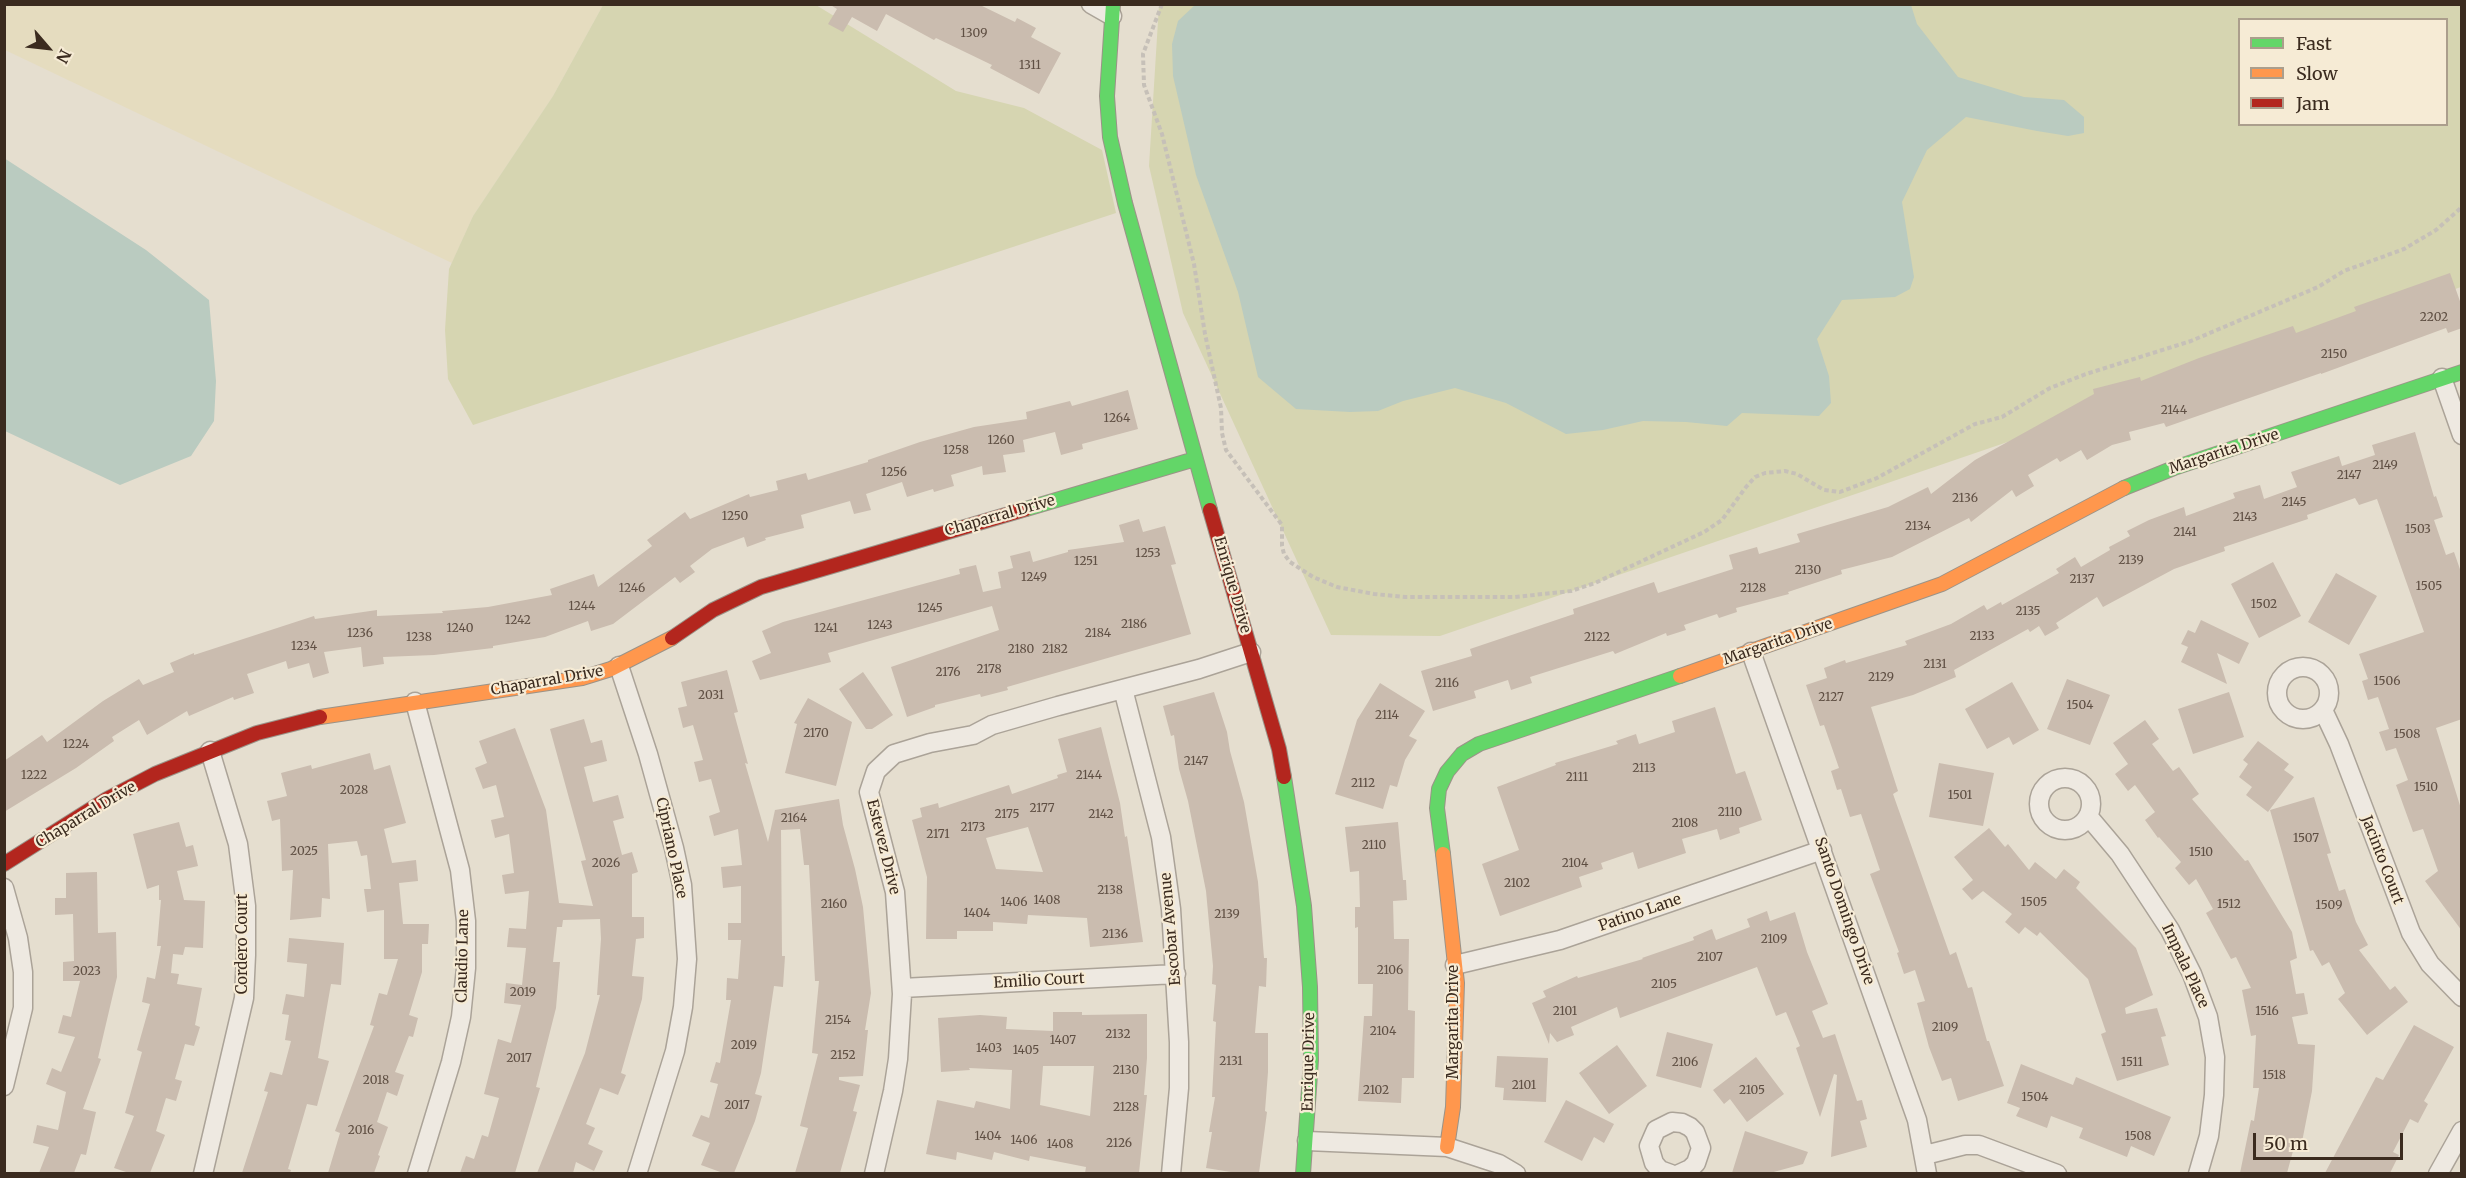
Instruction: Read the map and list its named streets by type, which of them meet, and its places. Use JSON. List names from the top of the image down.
{
  "streets": {
    "street": [
      "Margarita Drive",
      "Chaparral Drive",
      "Enrique Drive",
      "Estevez Drive",
      "Cipriano Place",
      "Jacinto Court",
      "Santo Domingo Drive",
      "Patino Lane",
      "Escobar Avenue",
      "Cordero Court",
      "Claudio Lane",
      "Impala Place",
      "Emilio Court"
    ]
  },
  "crossings": [
    ["Margarita Drive", "Santo Domingo Drive"],
    ["Margarita Drive", "Patino Lane"],
    ["Chaparral Drive", "Enrique Drive"],
    ["Chaparral Drive", "Cipriano Place"],
    ["Chaparral Drive", "Cordero Court"],
    ["Chaparral Drive", "Claudio Lane"],
    ["Enrique Drive", "Estevez Drive"],
    ["Estevez Drive", "Escobar Avenue"],
    ["Estevez Drive", "Emilio Court"],
    ["Santo Domingo Drive", "Patino Lane"],
    ["Escobar Avenue", "Emilio Court"]
  ],
  "house_numbers": [
    "1309",
    "1311",
    "2202",
    "2150",
    "2144",
    "1264",
    "1260",
    "1258",
    "2149",
    "1256",
    "2147",
    "2136",
    "2145",
    "1250",
    "2143",
    "2134",
    "1503",
    "2141",
    "1253",
    "2139",
    "1251",
    "2130",
    "1249",
    "2137",
    "1505",
    "1246",
    "2128",
    "1502",
    "1244",
    "1245",
    "2135",
    "1242",
    "2186",
    "1243",
    "1240",
    "1241",
    "1236",
    "2184",
    "2133",
    "1238",
    "2122",
    "1234",
    "2180",
    "2182",
    "2131",
    "2178",
    "2176",
    "2129",
    "1506",
    "2116",
    "2031",
    "2127",
    "1504",
    "2114",
    "2170",
    "1508",
    "1224",
    "2147",
    "2113",
    "1222",
    "2144",
    "2111",
    "2112",
    "1510",
    "2028",
    "1501",
    "2177",
    "2110",
    "2175",
    "2142",
    "2164",
    "2108",
    "2173",
    "2171",
    "1507",
    "2110",
    "2025",
    "1510",
    "2026",
    "2104",
    "2102",
    "2138",
    "1408",
    "1406",
    "1505",
    "2160",
    "1512",
    "1509",
    "1404",
    "2139",
    "2136",
    "2109",
    "2107",
    "2106",
    "2023",
    "2105",
    "2019",
    "2101",
    "1516",
    "2154",
    "2109",
    "2104",
    "2132",
    "1407",
    "2019",
    "1403",
    "1405",
    "2152",
    "2017",
    "2131",
    "2106",
    "1511",
    "2130",
    "1518",
    "2018",
    "2101",
    "2102",
    "2105",
    "1504",
    "2017",
    "2128",
    "2016",
    "1404",
    "1508",
    "1406",
    "2126",
    "1408"
  ],
  "legend": ["Fast", "Slow", "Jam"],
  "scale_bar": "50 m",
  "north": "bottom right"
}
